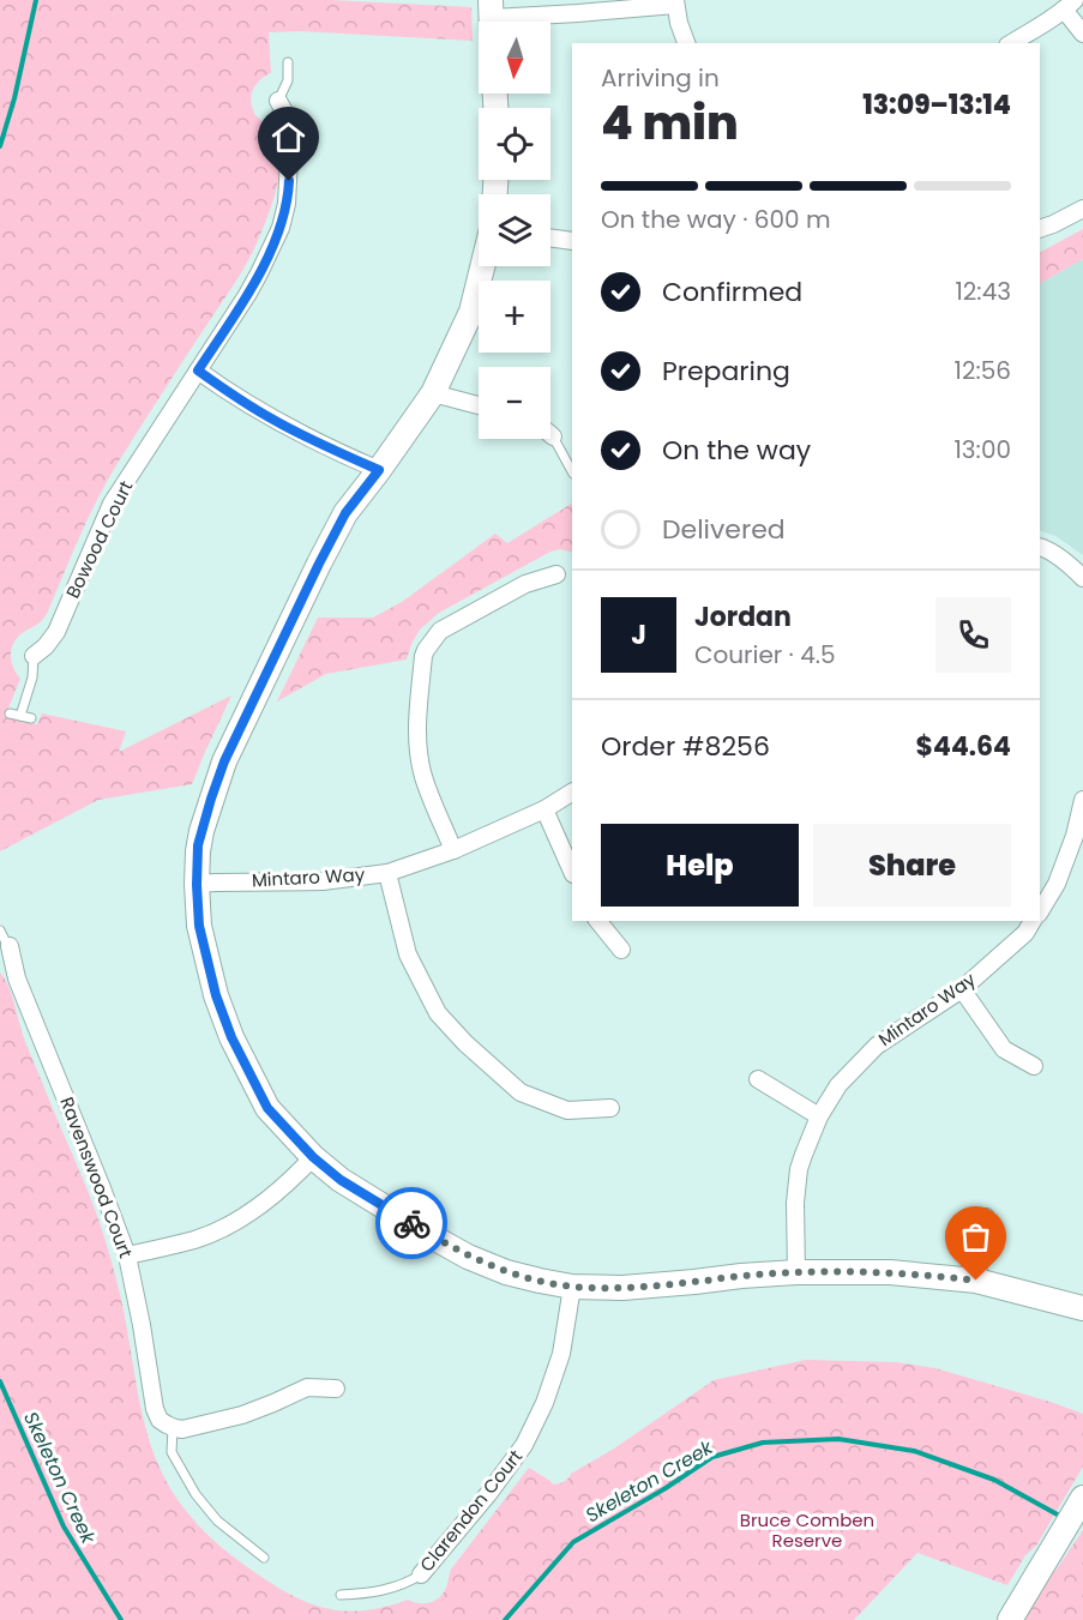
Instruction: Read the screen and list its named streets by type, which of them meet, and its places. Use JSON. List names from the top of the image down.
{
  "streets": {
    "street": [
      "Bowood Court",
      "Mintaro Way",
      "Ravenswood Court",
      "Clarendon Court"
    ]
  },
  "water": ["Skeleton Creek"],
  "parks": ["Bruce Comben Reserve"],
  "north": "bottom",
  "page": {
    "map_buttons": ["+", "−"],
    "heading": ["4 min", "Arriving in", "13:09–13:14"],
    "panel": [
      "Jordan",
      "Courier · 4.5",
      "Order #8256",
      "$44.64"
    ],
    "bar": "On the way · 600 m",
    "list": [
      ["Confirmed", "12:43"],
      ["Preparing", "12:56"],
      ["On the way", "13:00"],
      "Delivered"
    ],
    "round": "J",
    "buttons": ["Help", "Share"]
  }
}
